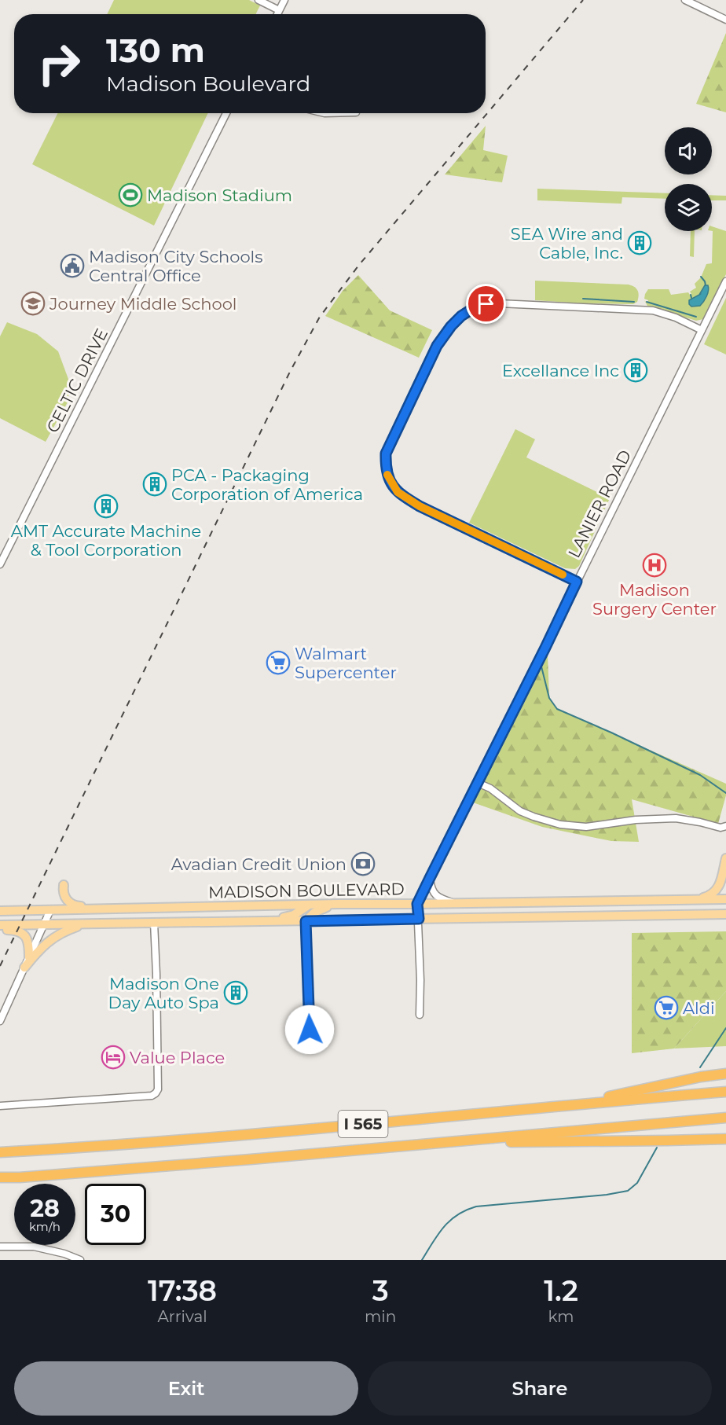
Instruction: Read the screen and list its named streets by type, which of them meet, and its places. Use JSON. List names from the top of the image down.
{
  "streets": {
    "highway": ["I 565"],
    "main road": ["MADISON BOULEVARD"],
    "street": ["CELTIC DRIVE", "LANIER ROAD"]
  },
  "crossings": [
    ["LANIER ROAD", "MADISON BOULEVARD"]
  ],
  "places": {
    "sports": ["Madison Stadium"],
    "building": [
      "SEA Wire and Cable, Inc.",
      "Excellance Inc",
      "PCA - Packaging Corporation of America",
      "AMT Accurate Machine & Tool Corporation",
      "Madison One Day Auto Spa"
    ],
    "public building": ["Madison City Schools Central Office"],
    "school or university": ["Journey Middle School"],
    "hospital": ["Madison Surgery Center"],
    "supermarket": ["Walmart Supercenter", "Aldi"],
    "bank": ["Avadian Credit Union"],
    "hotel": ["Value Place"]
  },
  "page": {
    "turn": ["130 m", "Madison Boulevard"],
    "speed": "28 km/h",
    "limit": "30",
    "eta": [
      "17:38",
      "Arrival",
      "3",
      "min",
      "1.2",
      "km"
    ],
    "buttons": ["Exit", "Share"]
  }
}
